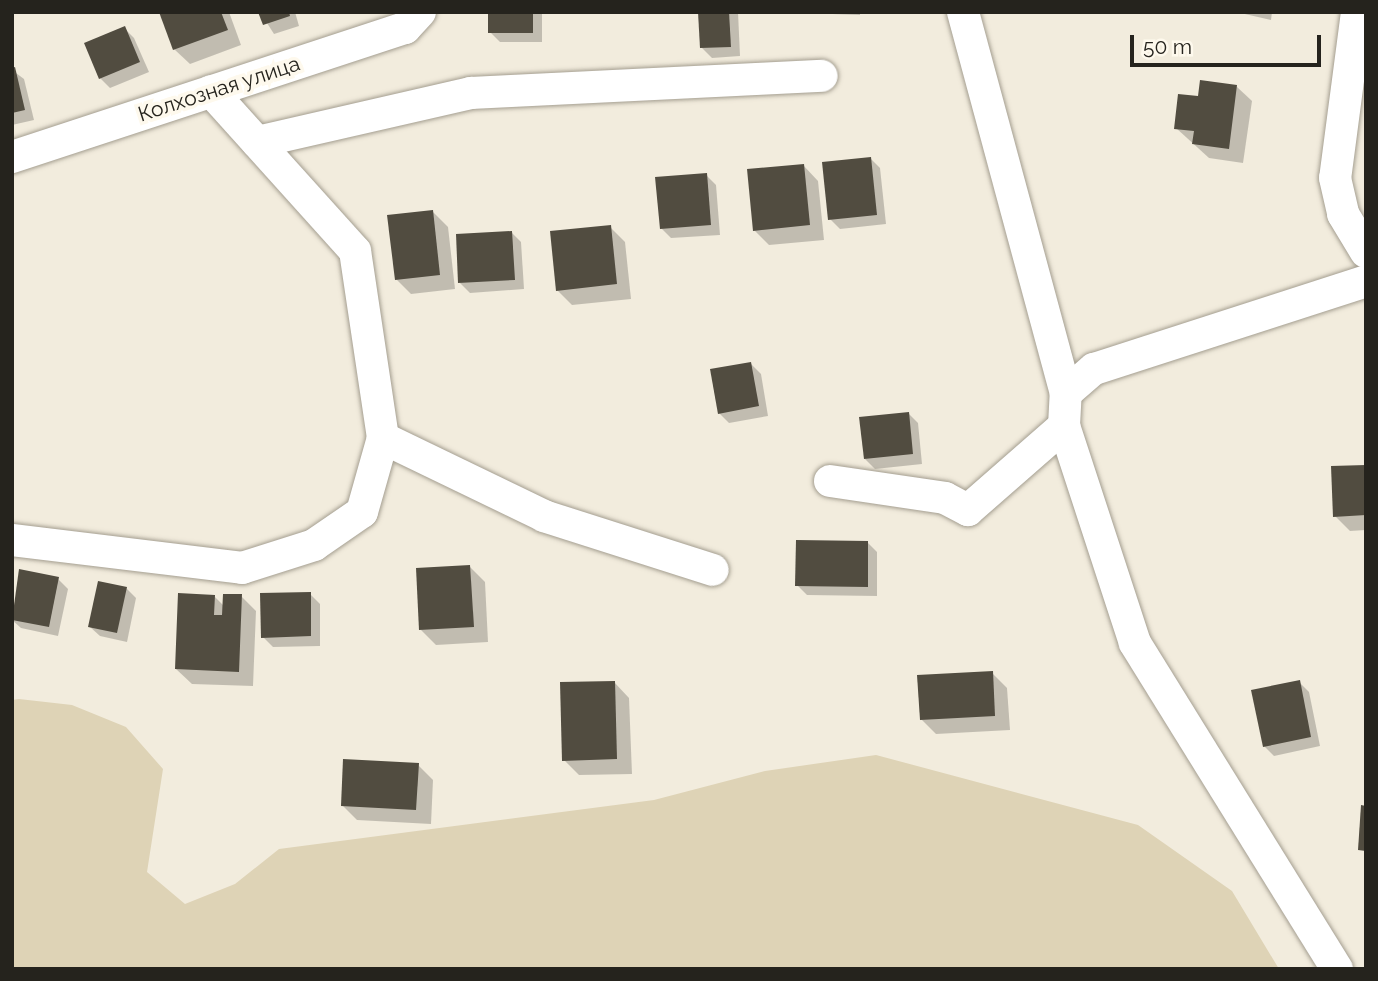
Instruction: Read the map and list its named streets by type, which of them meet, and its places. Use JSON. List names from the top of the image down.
{
  "streets": {
    "street": ["Колхозная улица"]
  },
  "scale_bar": "50 m"
}
